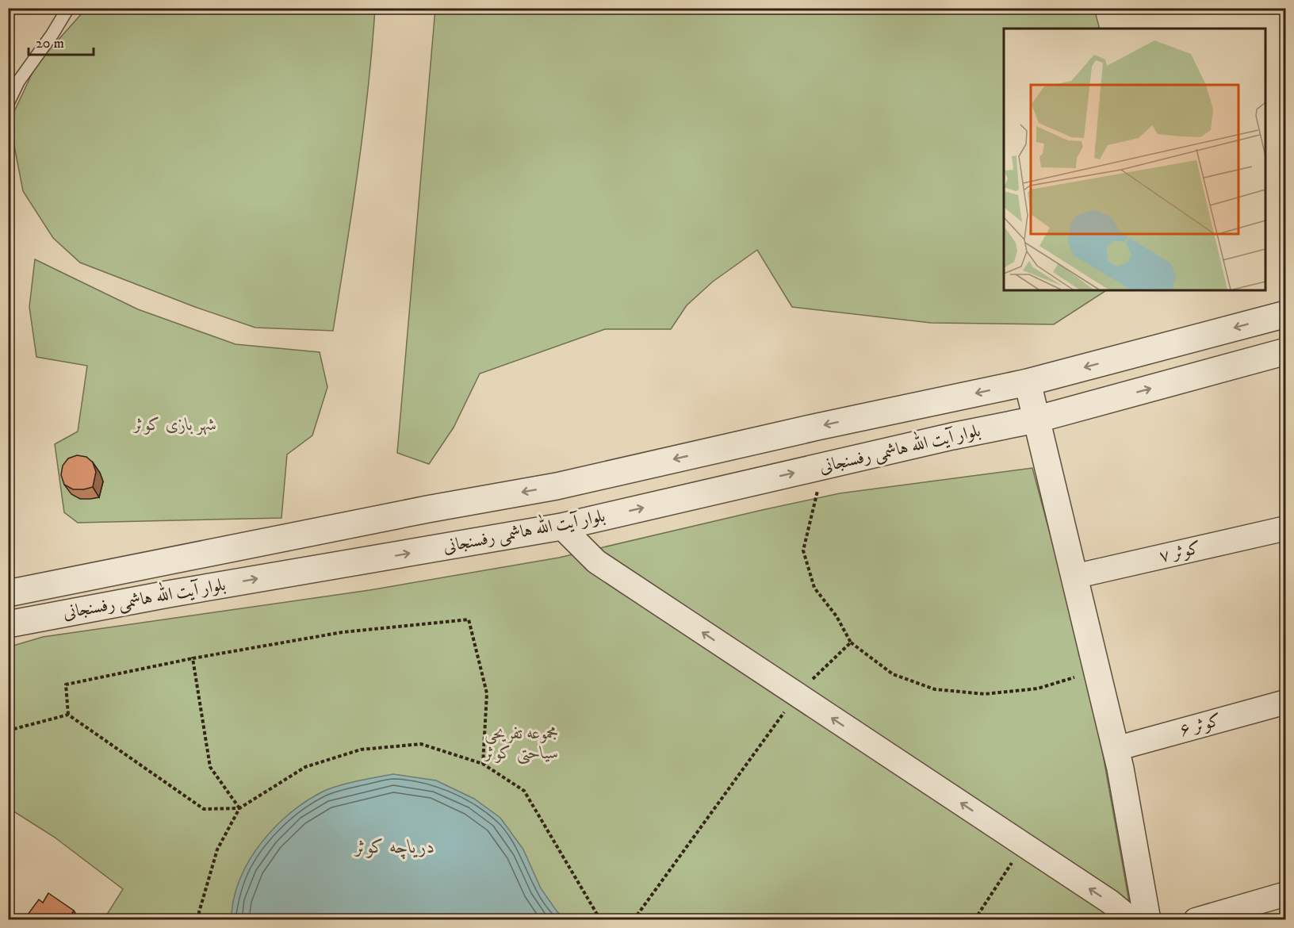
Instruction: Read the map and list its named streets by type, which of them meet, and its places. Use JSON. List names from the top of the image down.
{
  "streets": {
    "street": ["بلوار آیت الله هاشمی رفسنجانی", "کوثر ۷", "کوثر ۶"]
  },
  "water": ["دریاچه کوثر"],
  "parks": ["شهر بازی کوثر", "مجموعه تفریحی سیاحتی کوثر"],
  "scale_bar": "20 m"
}
